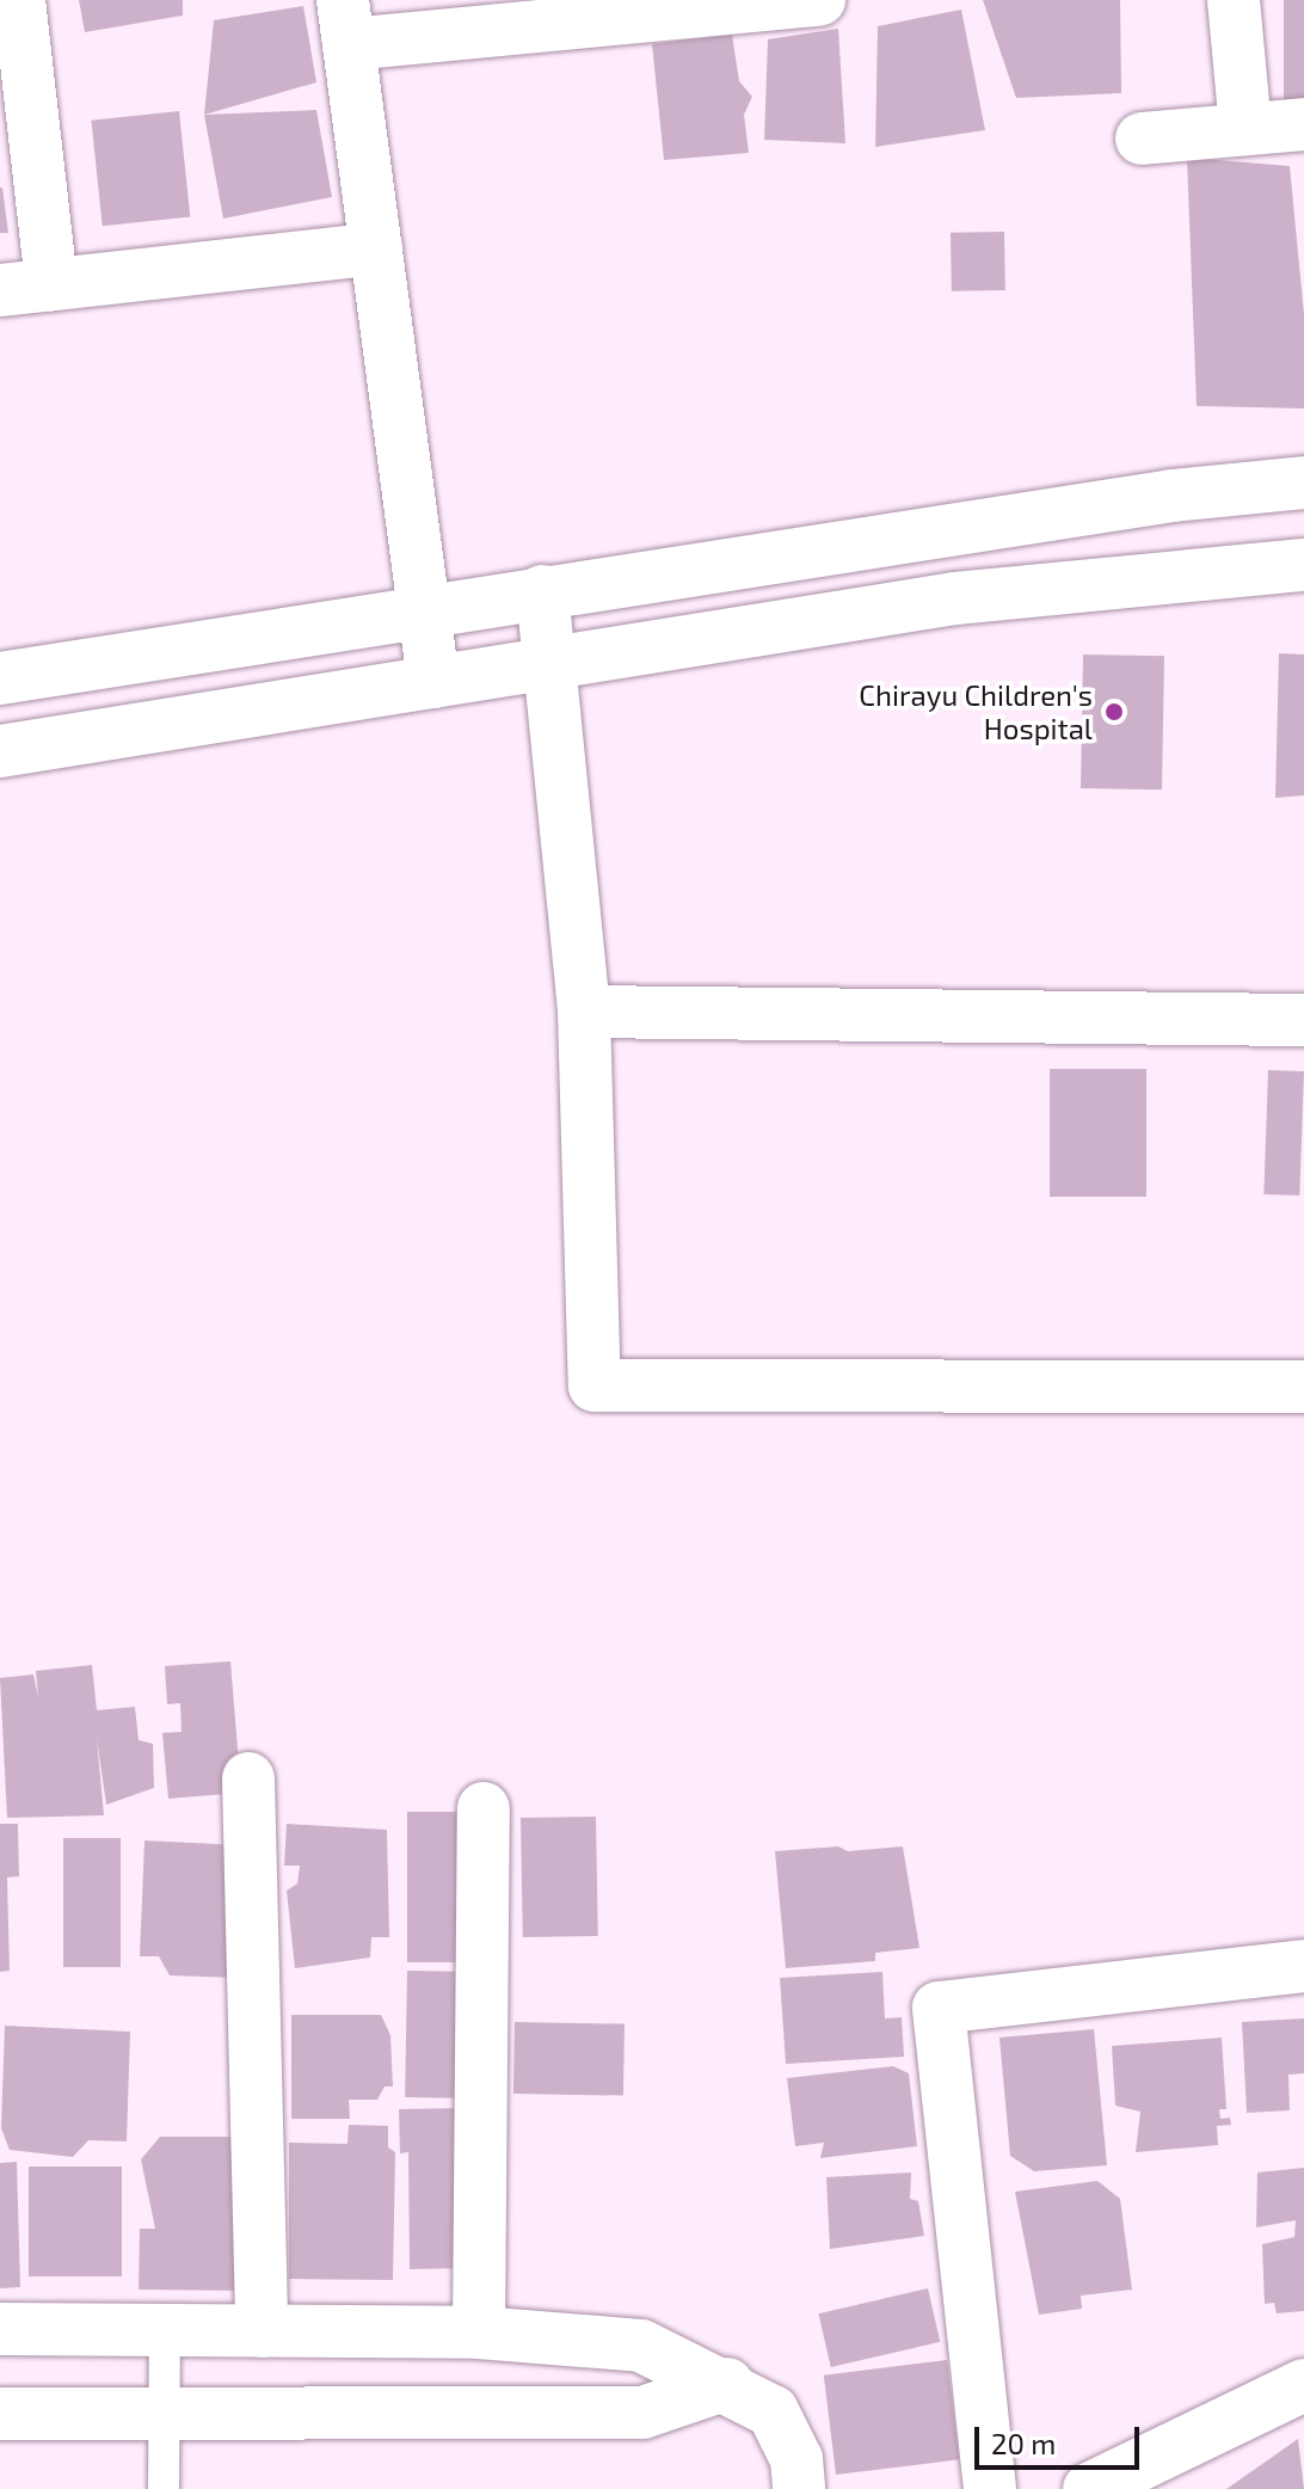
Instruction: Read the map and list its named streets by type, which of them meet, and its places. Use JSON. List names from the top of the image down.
{
  "places": ["Chirayu Children's Hospital"],
  "scale_bar": "20 m"
}
